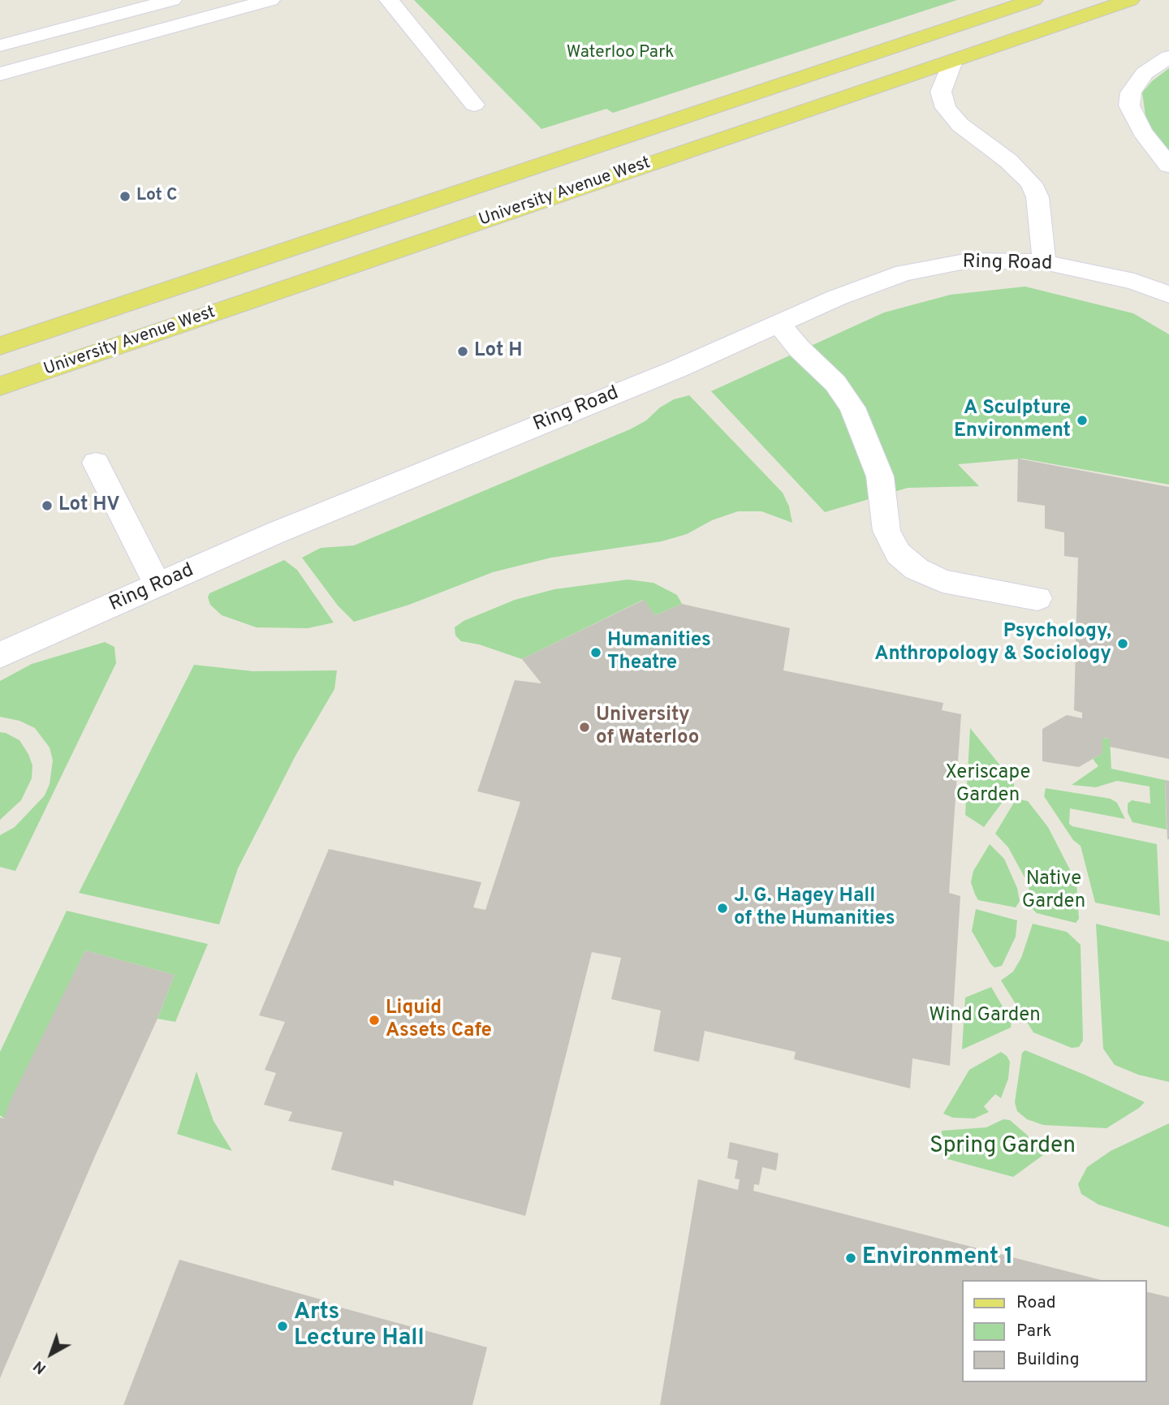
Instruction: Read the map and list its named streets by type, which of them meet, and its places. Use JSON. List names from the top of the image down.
{
  "streets": {
    "main road": ["University Avenue West"],
    "street": ["Ring Road"]
  },
  "parks": [
    "Waterloo Park",
    "Xeriscape Garden",
    "Native Garden",
    "Wind Garden",
    "Spring Garden"
  ],
  "places": [
    "Lot C",
    "Lot H",
    "A Sculpture Environment",
    "Lot HV",
    "Psychology, Anthropology & Sociology",
    "Humanities Theatre",
    "University of Waterloo",
    "J. G. Hagey Hall of the Humanities",
    "Liquid Assets Cafe",
    "Environment 1",
    "Arts Lecture Hall"
  ],
  "legend": ["Road", "Park", "Building"],
  "north": "bottom left"
}
